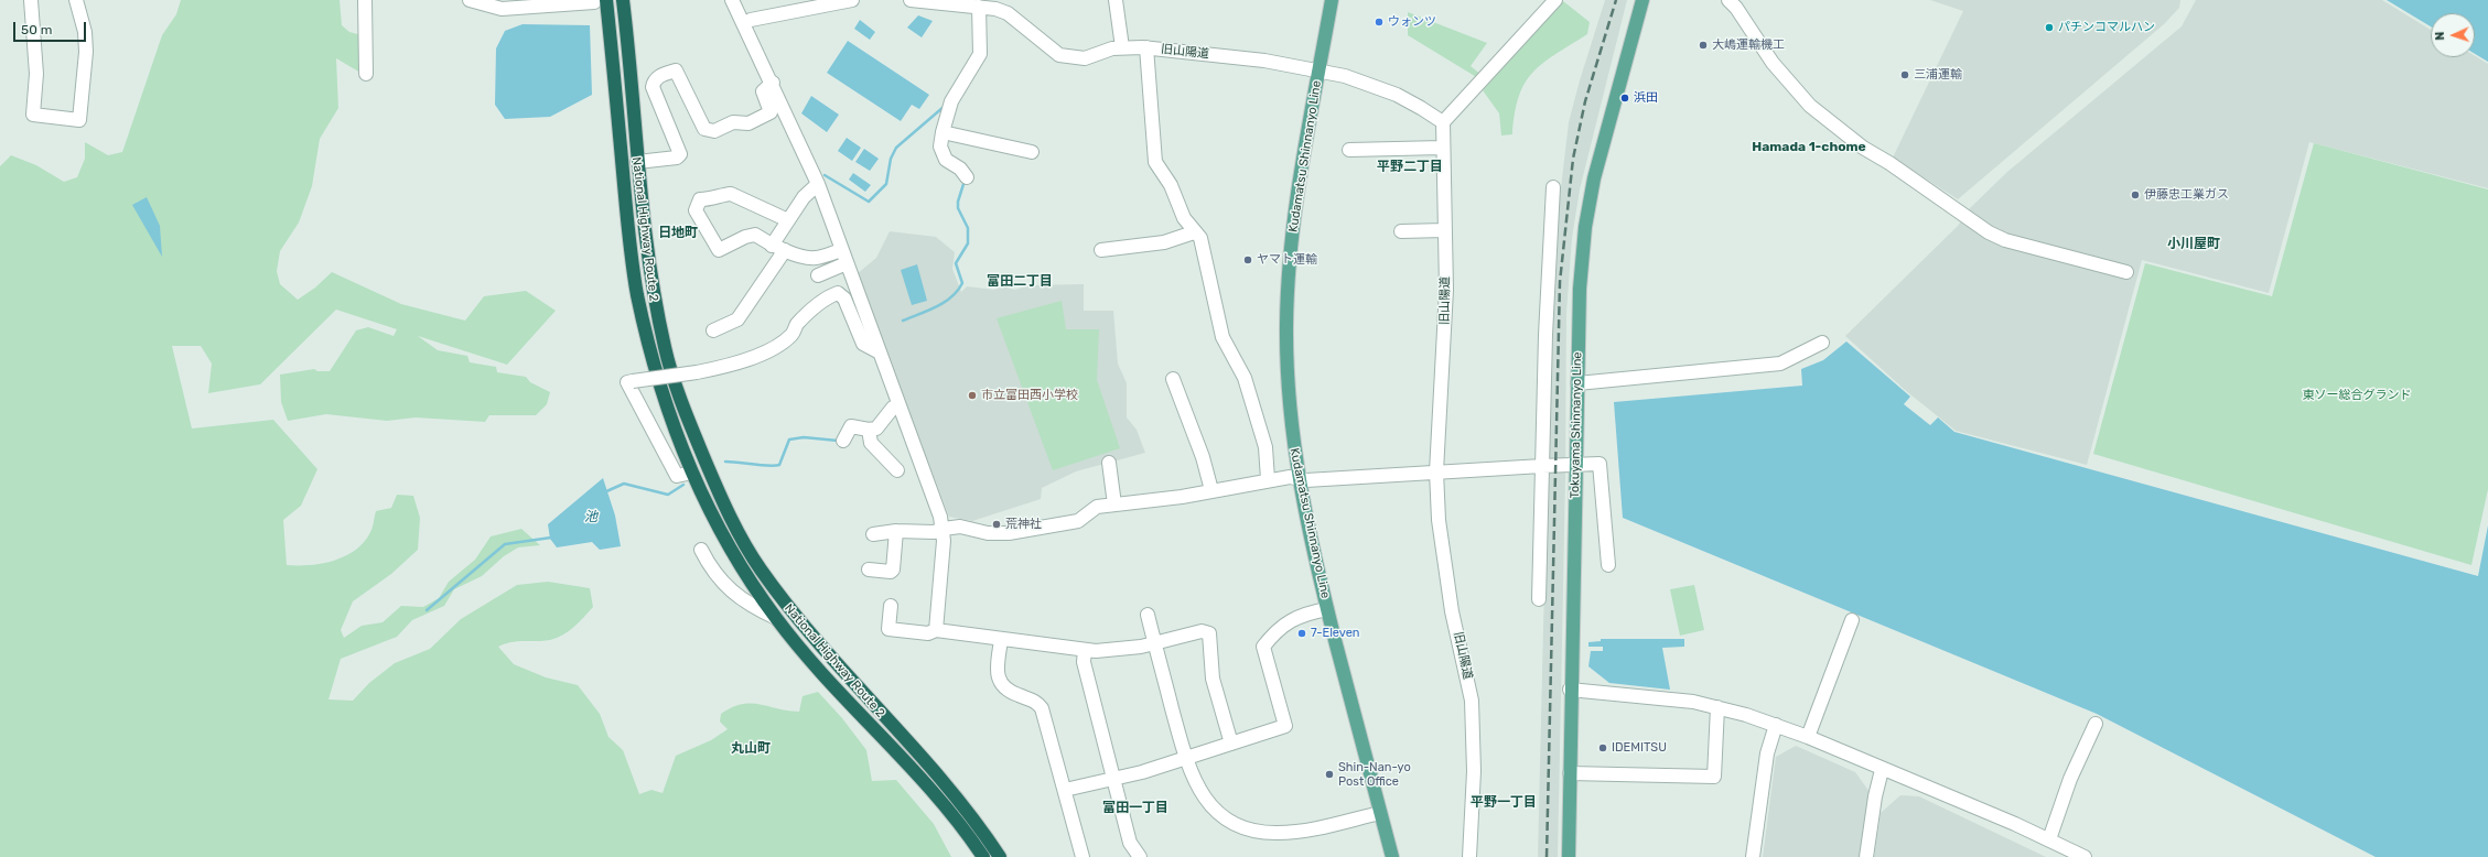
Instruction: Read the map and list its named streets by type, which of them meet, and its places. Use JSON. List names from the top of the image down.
{
  "streets": {
    "highway": ["National Highway Route 2"],
    "main road": ["Kudamatsu Shinnanyo Line", "Tokuyama Shinnanyo Line"],
    "street": ["旧山陽道"]
  },
  "crossings": [
    ["旧山陽道", "Kudamatsu Shinnanyo Line"]
  ],
  "districts": [
    "Hamada 1-chome",
    "平野二丁目",
    "日地町",
    "小川屋町",
    "富田二丁目",
    "丸山町",
    "平野一丁目",
    "富田一丁目"
  ],
  "water": ["池"],
  "parks": ["東ソー総合グランド"],
  "places": [
    "ウォンツ",
    "パチンコマルハン",
    "大嶋運輸機工",
    "三浦運輸",
    "浜田",
    "伊藤忠工業ガス",
    "ヤマト運輸",
    "市立富田西小学校",
    "荒神社",
    "7-Eleven",
    "IDEMITSU",
    "Shin-Nan-yo Post Office"
  ],
  "scale_bar": "50 m",
  "north": "left"
}
